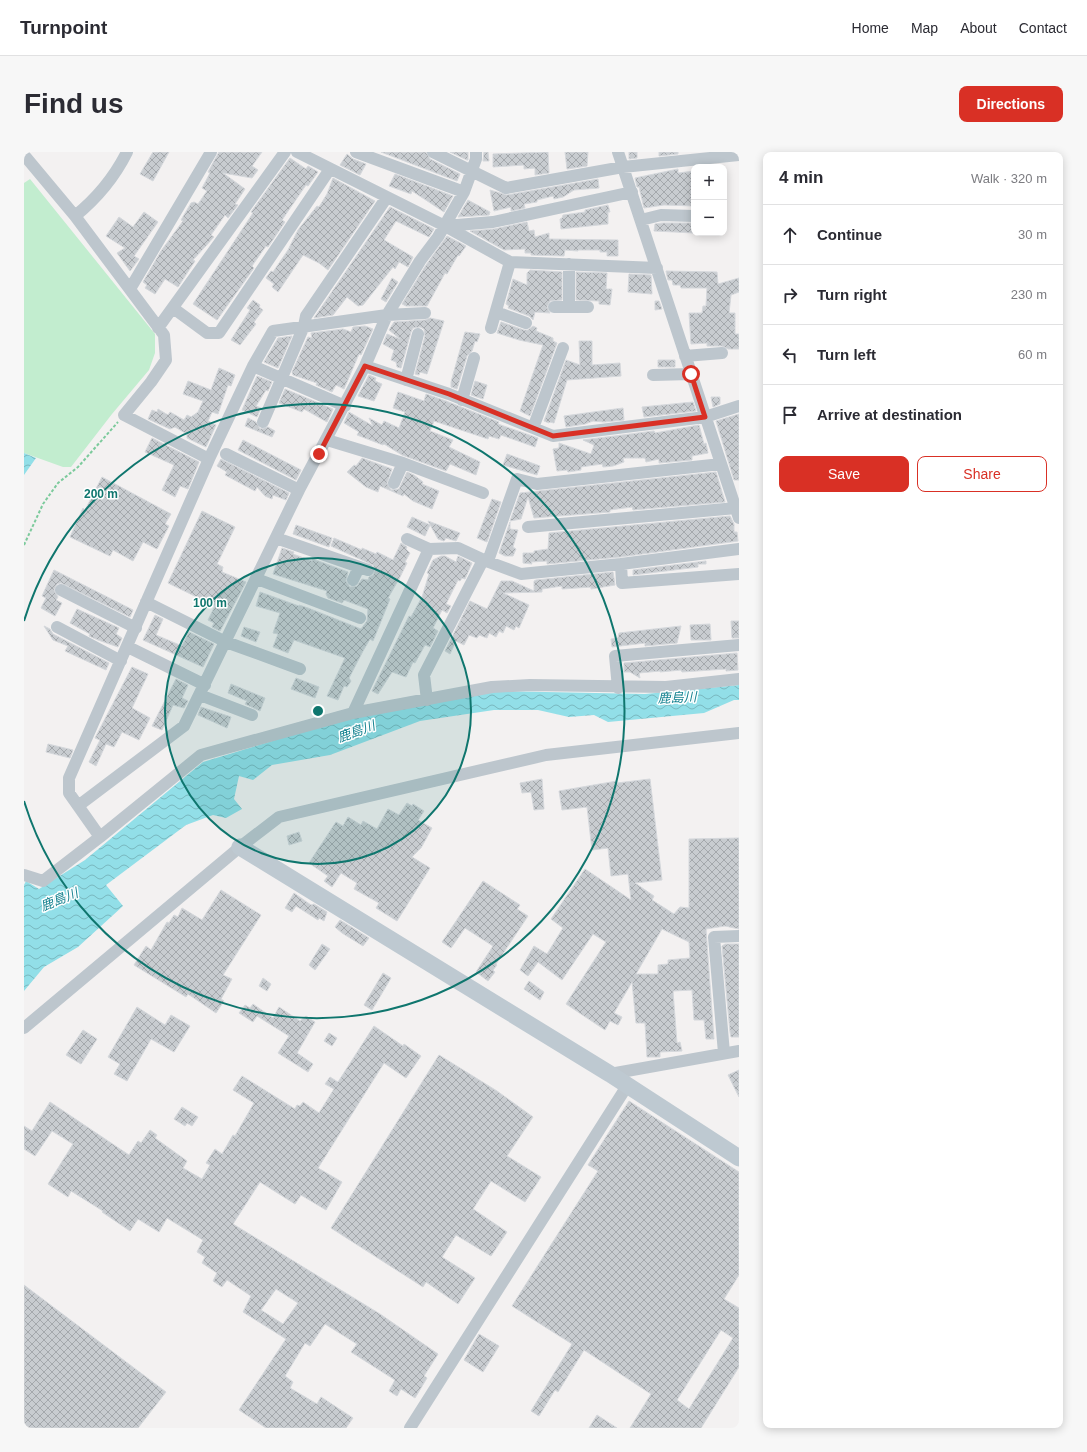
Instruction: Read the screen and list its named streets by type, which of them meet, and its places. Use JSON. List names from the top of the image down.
{
  "water": ["鹿島川"],
  "page": {
    "header": "Turnpoint",
    "nav": [
      "Home",
      "Map",
      "About",
      "Contact"
    ],
    "buttons": [
      "Directions",
      ["Save", "Share"]
    ],
    "title": "Find us",
    "heading": ["4 min", "Walk · 320 m"],
    "map_buttons": ["+", "−"],
    "list": [
      ["Continue", "30 m"],
      ["Turn right", "230 m"],
      ["Turn left", "60 m"],
      "Arrive at destination"
    ]
  },
  "rings": ["200 m", "100 m"]
}
